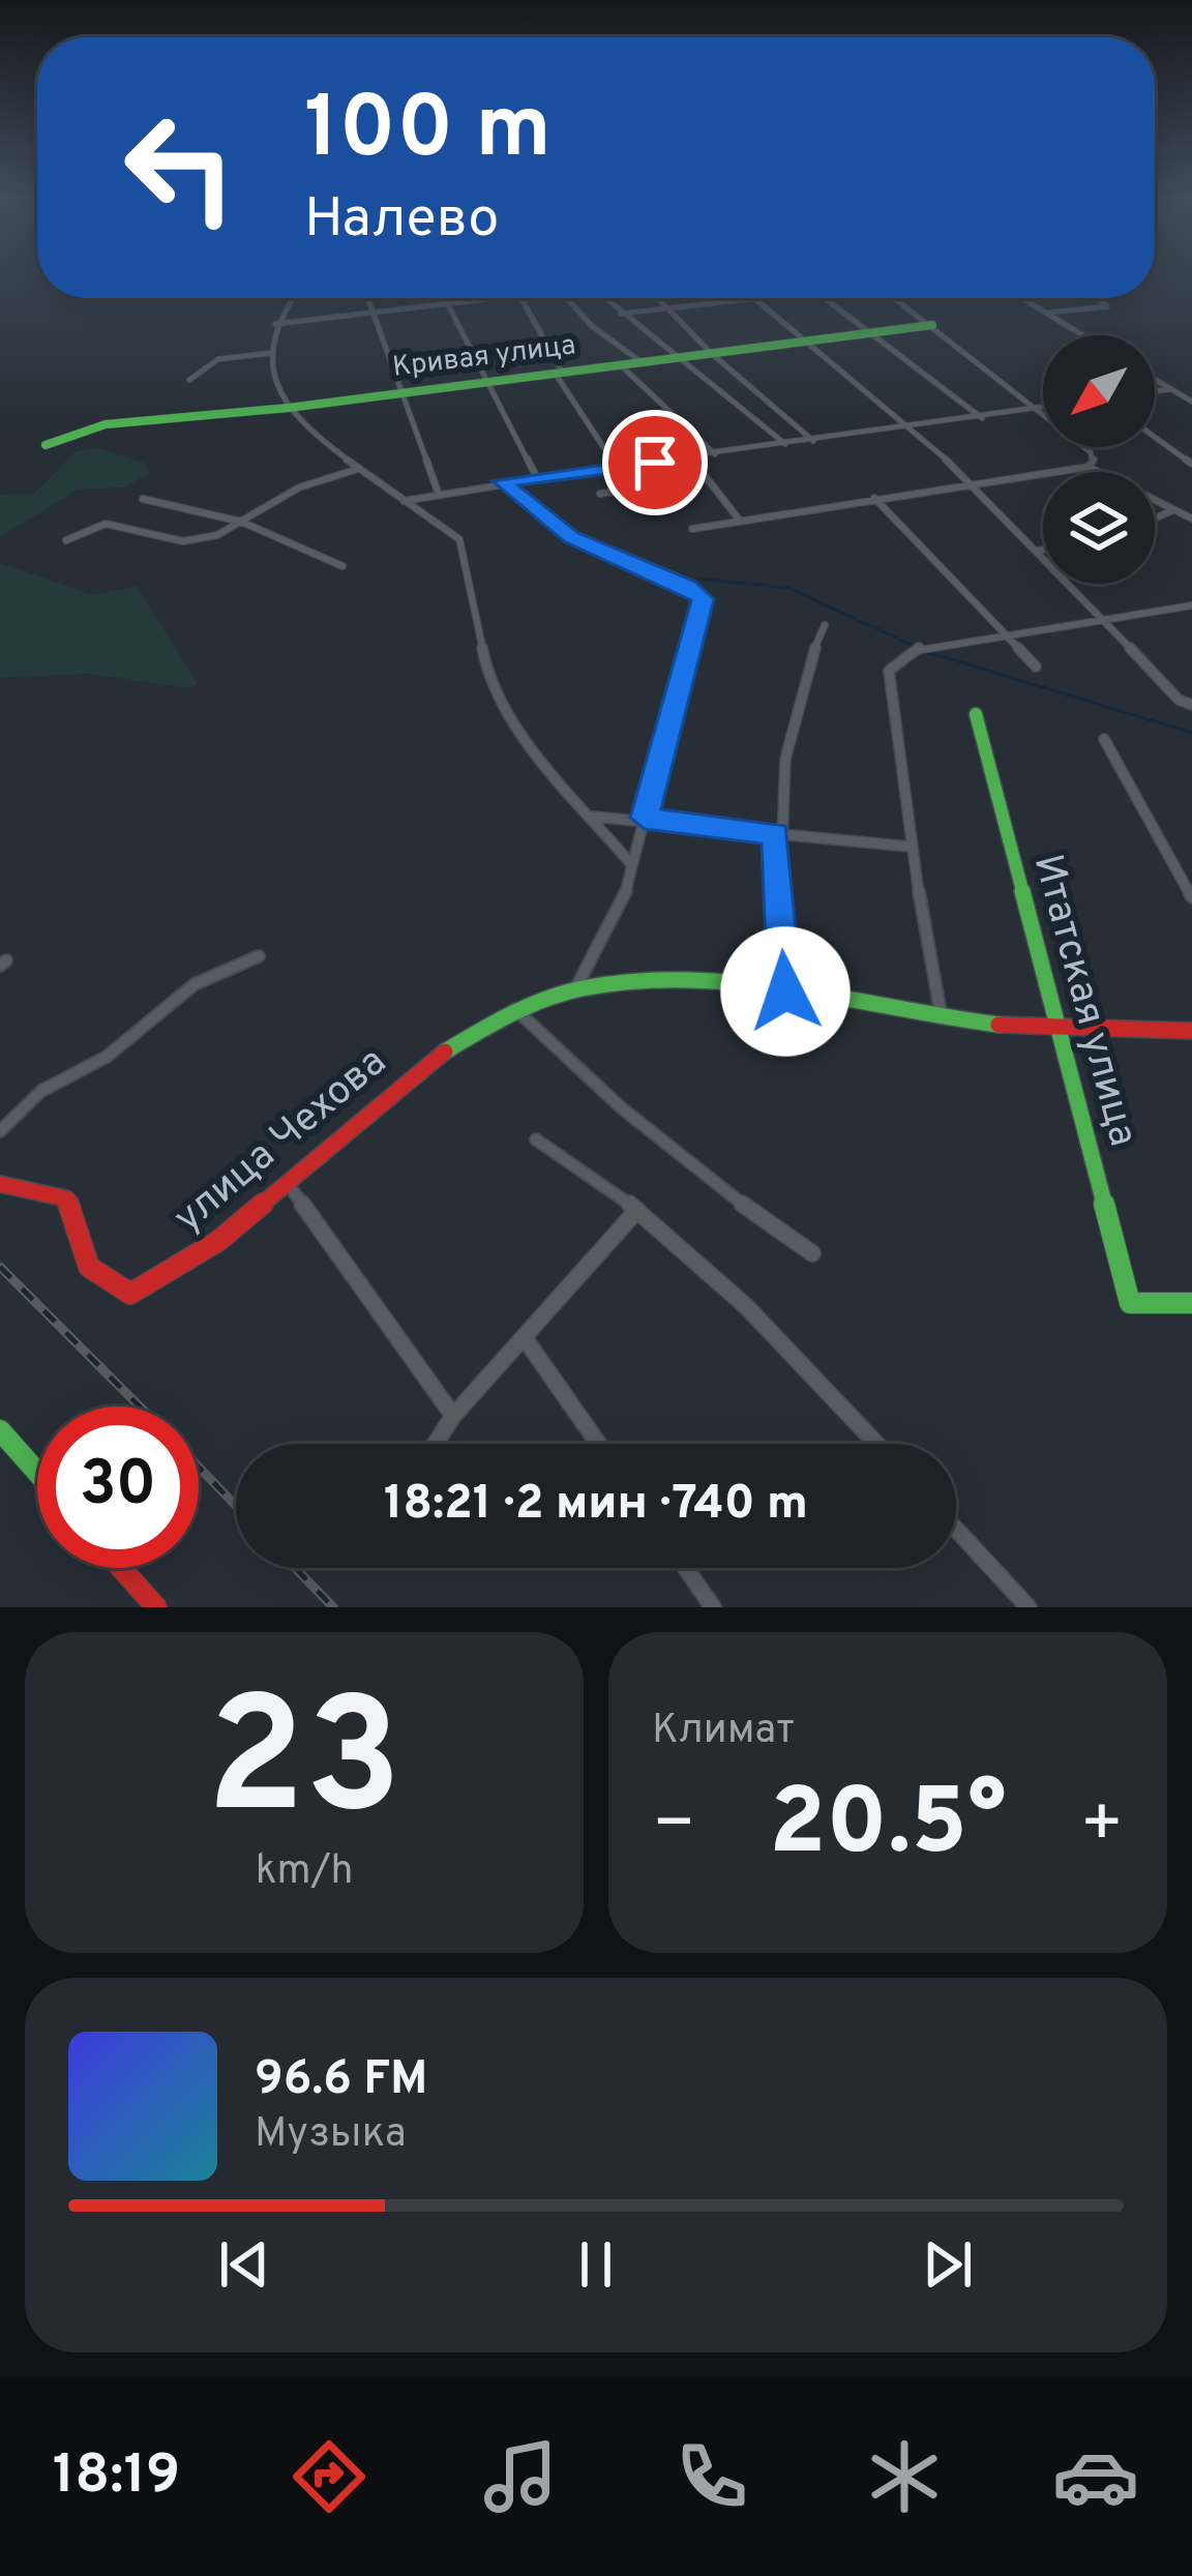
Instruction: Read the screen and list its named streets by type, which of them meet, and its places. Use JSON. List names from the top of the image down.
{
  "streets": {
    "street": ["Кривая улица", "Итатская улица", "улица Чехова"]
  },
  "crossings": [
    ["Итатская улица", "улица Чехова"]
  ],
  "north": "bottom left",
  "page": {
    "turn": ["100 m", "Налево"],
    "limit": "30",
    "trip": "18:21 · 2 мин · 740 m",
    "tile": [
      ["23", "km/h"],
      "Климат"
    ],
    "heat": ["−", "20.5°", "+"],
    "song": ["96.6 FM", "Музыка"],
    "tabs": "18:19"
  }
}
